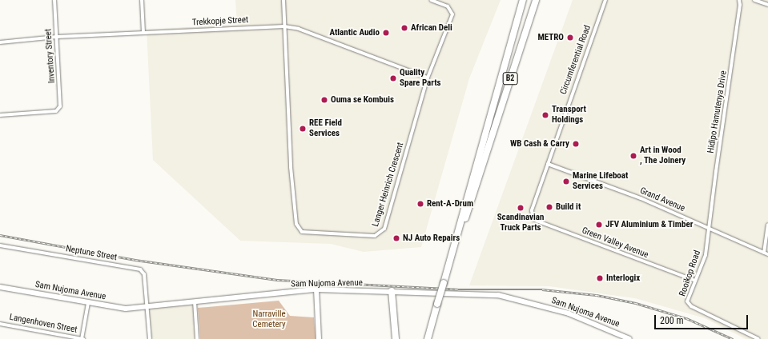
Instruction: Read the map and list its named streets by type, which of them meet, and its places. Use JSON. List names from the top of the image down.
{
  "streets": {
    "highway": ["B2"],
    "street": [
      "Trekkopje Street",
      "Inventory Street",
      "Circumferential Road",
      "Hidipo Hamutenya Drive",
      "Langer Heinrich Crescent",
      "Grand Avenue",
      "Green Valley Avenue",
      "Neptune Street",
      "Rooikop Road",
      "Sam Nujoma Avenue",
      "Langenhoven Street"
    ]
  },
  "crossings": [
    ["Trekkopje Street", "Inventory Street"],
    ["Trekkopje Street", "Langer Heinrich Crescent"],
    ["Circumferential Road", "Grand Avenue"],
    ["Circumferential Road", "Green Valley Avenue"],
    ["Hidipo Hamutenya Drive", "Grand Avenue"],
    ["Hidipo Hamutenya Drive", "Rooikop Road"],
    ["Grand Avenue", "Rooikop Road"],
    ["Green Valley Avenue", "Rooikop Road"],
    ["Neptune Street", "Sam Nujoma Avenue"]
  ],
  "parks": ["Narraville Cemetery"],
  "places": [
    "African Deli",
    "Atlantic Audio",
    "METRO",
    "Quality Spare Parts",
    "Ouma se Kombuis",
    "Transport Holdings",
    "REE Field Services",
    "WB Cash & Carry",
    "Art in Wood , The Joinery",
    "Marine Lifeboat Services",
    "Rent-A-Drum",
    "Build it",
    "Scandinavian Truck Parts",
    "JFV Aluminium & Timber",
    "NJ Auto Repairs",
    "Interlogix"
  ],
  "scale_bar": "200 m"
}
